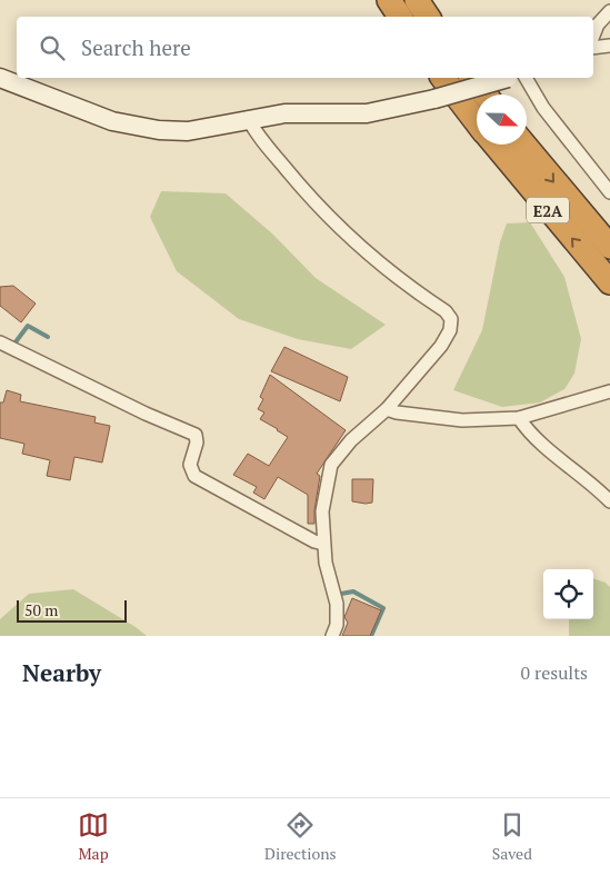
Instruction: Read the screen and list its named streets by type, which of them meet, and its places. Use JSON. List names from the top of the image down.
{
  "streets": {
    "highway": ["E2A"]
  },
  "scale_bar": "50 m",
  "north": "right",
  "page": {
    "search": "Search here",
    "scale": "50 m",
    "heading": ["Nearby", "0 results"],
    "nav": ["Map", "Directions", "Saved"]
  }
}
